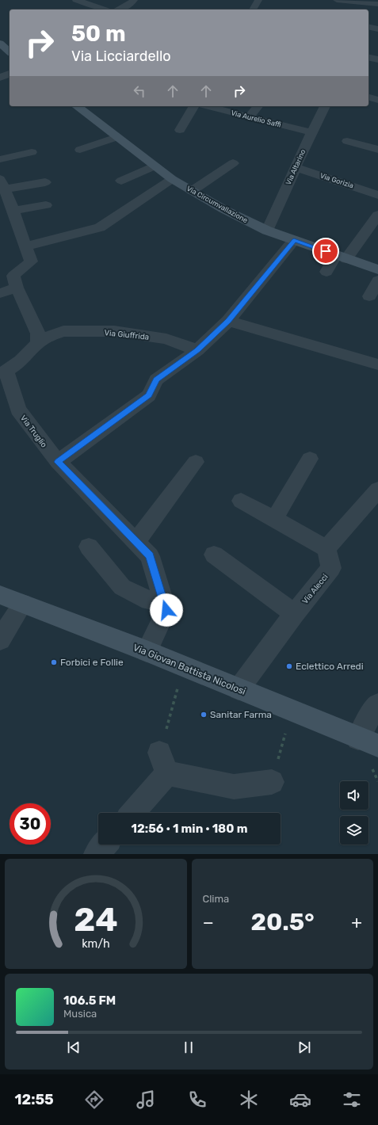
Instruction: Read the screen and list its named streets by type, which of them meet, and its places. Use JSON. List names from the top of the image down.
{
  "streets": {
    "street": [
      "Via Aurelio Saffi",
      "Via Altarino",
      "Via Gorizia",
      "Via Circumvallazione",
      "Via Giuffrida",
      "Via Truglio",
      "Via Alecci",
      "Via Giovan Battista Nicolosi"
    ]
  },
  "crossings": [
    ["Via Aurelio Saffi", "Via Altarino"],
    ["Via Altarino", "Via Gorizia"],
    ["Via Altarino", "Via Circumvallazione"],
    ["Via Giuffrida", "Via Truglio"],
    ["Via Truglio", "Via Giovan Battista Nicolosi"],
    ["Via Alecci", "Via Giovan Battista Nicolosi"]
  ],
  "places": ["Forbici e Follie", "Eclettico Arredi", "Sanitar Farma"],
  "page": {
    "turn": ["50 m", "Via Licciardello"],
    "limit": "30",
    "trip": "12:56 · 1 min · 180 m",
    "tile": "Clima",
    "heat": ["−", "20.5°", "+"],
    "song": ["106.5 FM", "Musica"],
    "tabs": "12:55",
    "gauge": ["24", "km/h"]
  }
}
